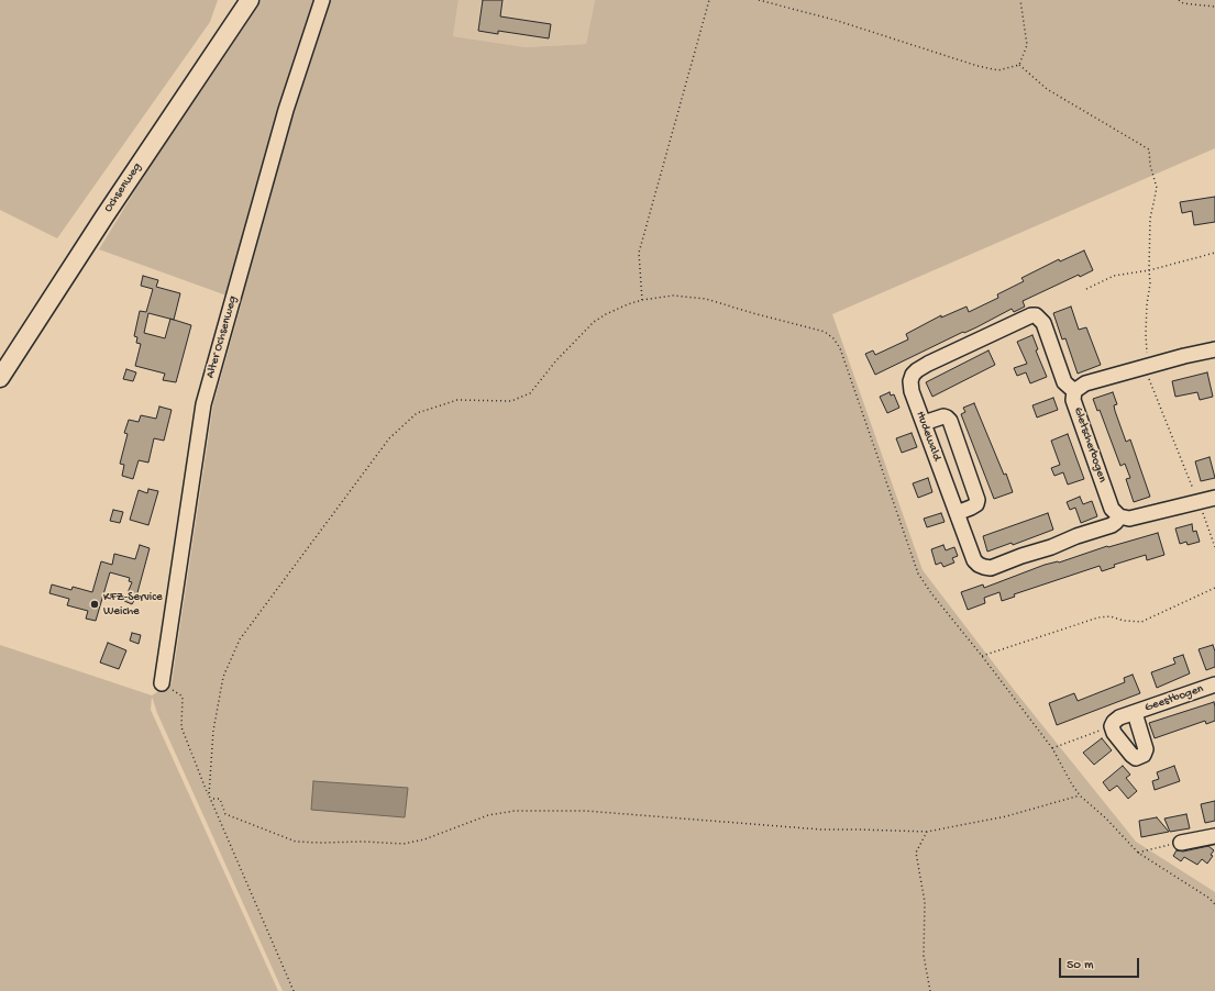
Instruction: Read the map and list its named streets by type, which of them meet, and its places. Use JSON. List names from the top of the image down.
{
  "streets": {
    "main road": ["Ochsenweg"],
    "street": [
      "Alter Ochsenweg",
      "Hudewald",
      "Gletscherbogen",
      "Geestbogen"
    ]
  },
  "crossings": [
    ["Hudewald", "Gletscherbogen"]
  ],
  "places": ["KFZ-Service Weiche"],
  "scale_bar": "50 m"
}
